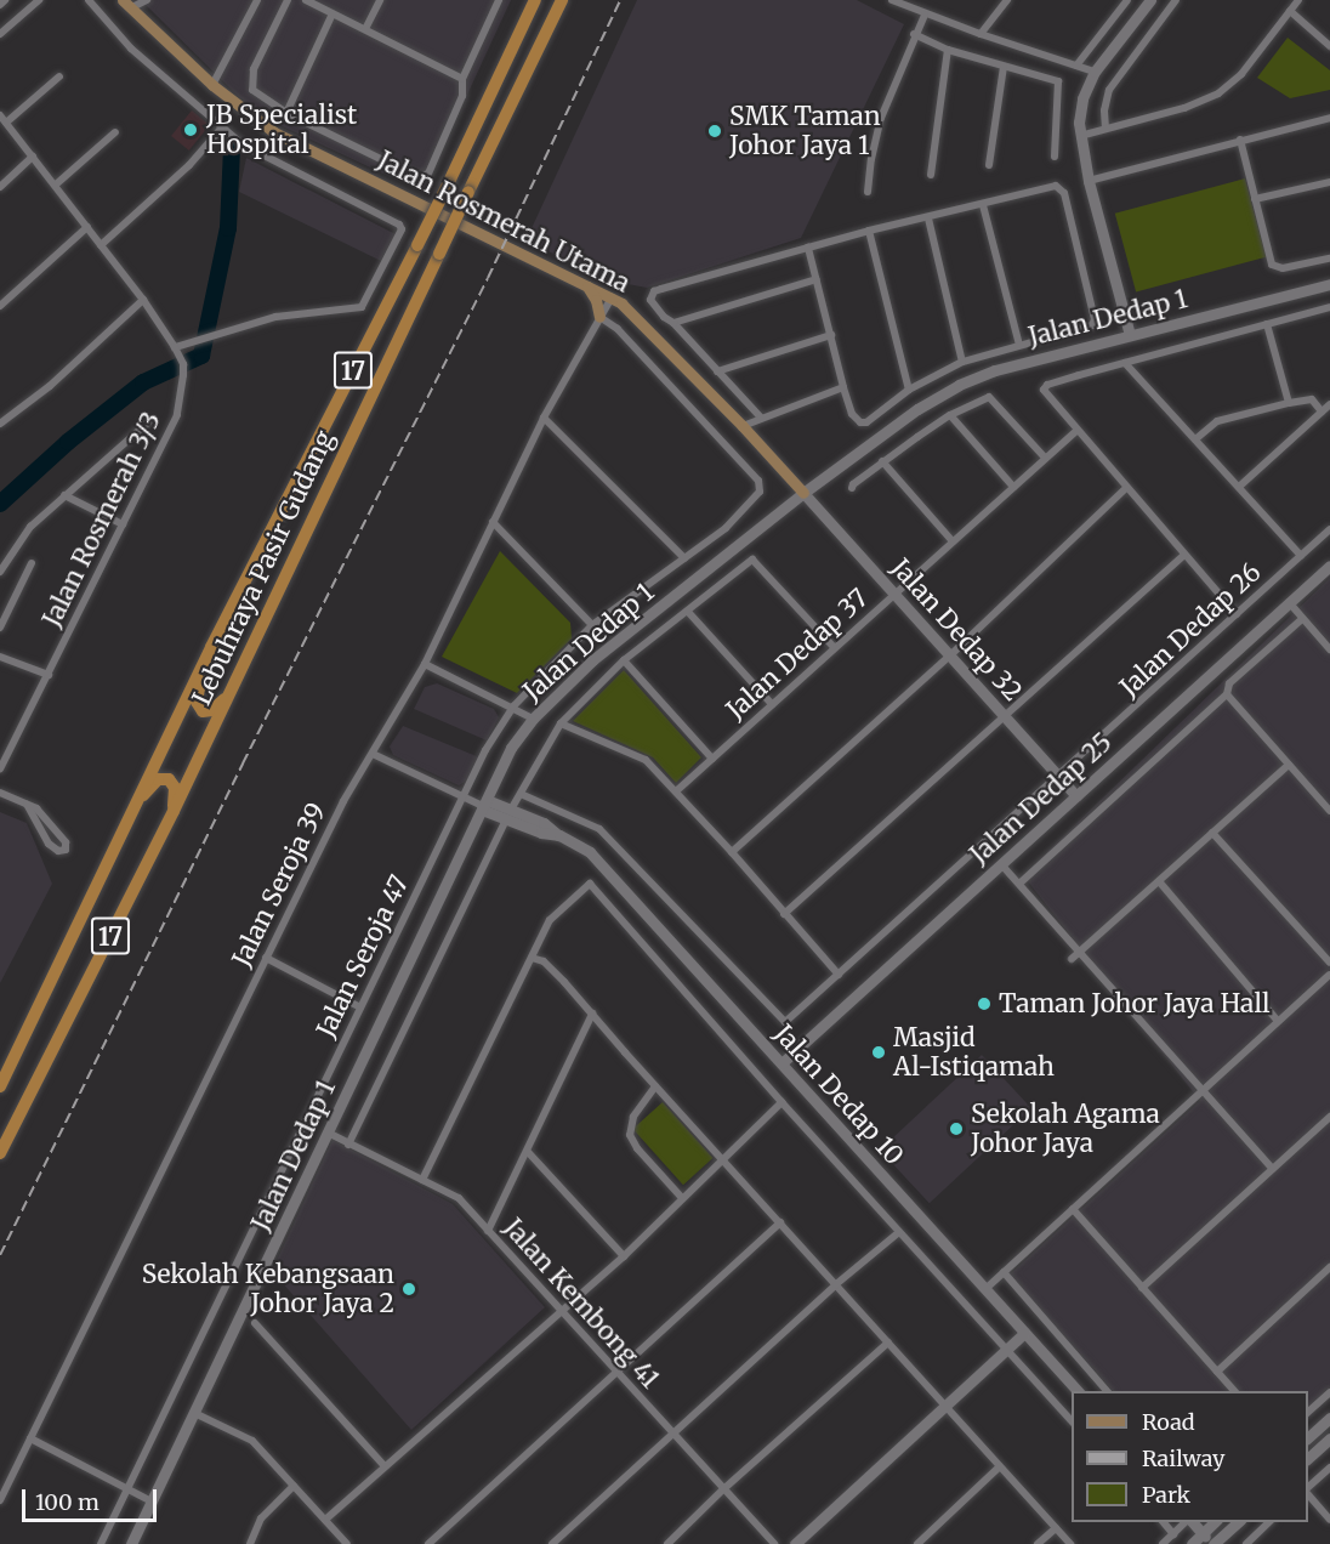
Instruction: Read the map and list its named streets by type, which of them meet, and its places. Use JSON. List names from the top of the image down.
{
  "streets": {
    "highway": ["17", "Lebuhraya Pasir Gudang"],
    "main road": [
      "Jalan Rosmerah Utama",
      "Jalan Dedap 1",
      "Jalan Dedap 32",
      "Jalan Dedap 25",
      "Jalan Dedap 10"
    ],
    "street": [
      "Jalan Rosmerah 3/3",
      "Jalan Dedap 26",
      "Jalan Dedap 37",
      "Jalan Seroja 39",
      "Jalan Seroja 47",
      "Jalan Kembong 41"
    ]
  },
  "crossings": [
    ["Jalan Rosmerah Utama", "Jalan Dedap 1"],
    ["Jalan Rosmerah Utama", "Jalan Dedap 32"],
    ["Jalan Rosmerah Utama", "Jalan Seroja 39"],
    ["Jalan Dedap 1", "Jalan Dedap 32"],
    ["Jalan Dedap 1", "Jalan Dedap 10"],
    ["Jalan Dedap 1", "Jalan Kembong 41"],
    ["Jalan Dedap 32", "Jalan Dedap 26"],
    ["Jalan Dedap 32", "Jalan Dedap 37"],
    ["Jalan Dedap 32", "Jalan Dedap 25"],
    ["Jalan Dedap 25", "Jalan Dedap 10"],
    ["Jalan Seroja 39", "Jalan Seroja 47"]
  ],
  "places": [
    "JB Specialist Hospital",
    "SMK Taman Johor Jaya 1",
    "Taman Johor Jaya Hall",
    "Masjid Al-Istiqamah",
    "Sekolah Agama Johor Jaya",
    "Sekolah Kebangsaan Johor Jaya 2"
  ],
  "legend": ["Road", "Railway", "Park"],
  "scale_bar": "100 m"
}
